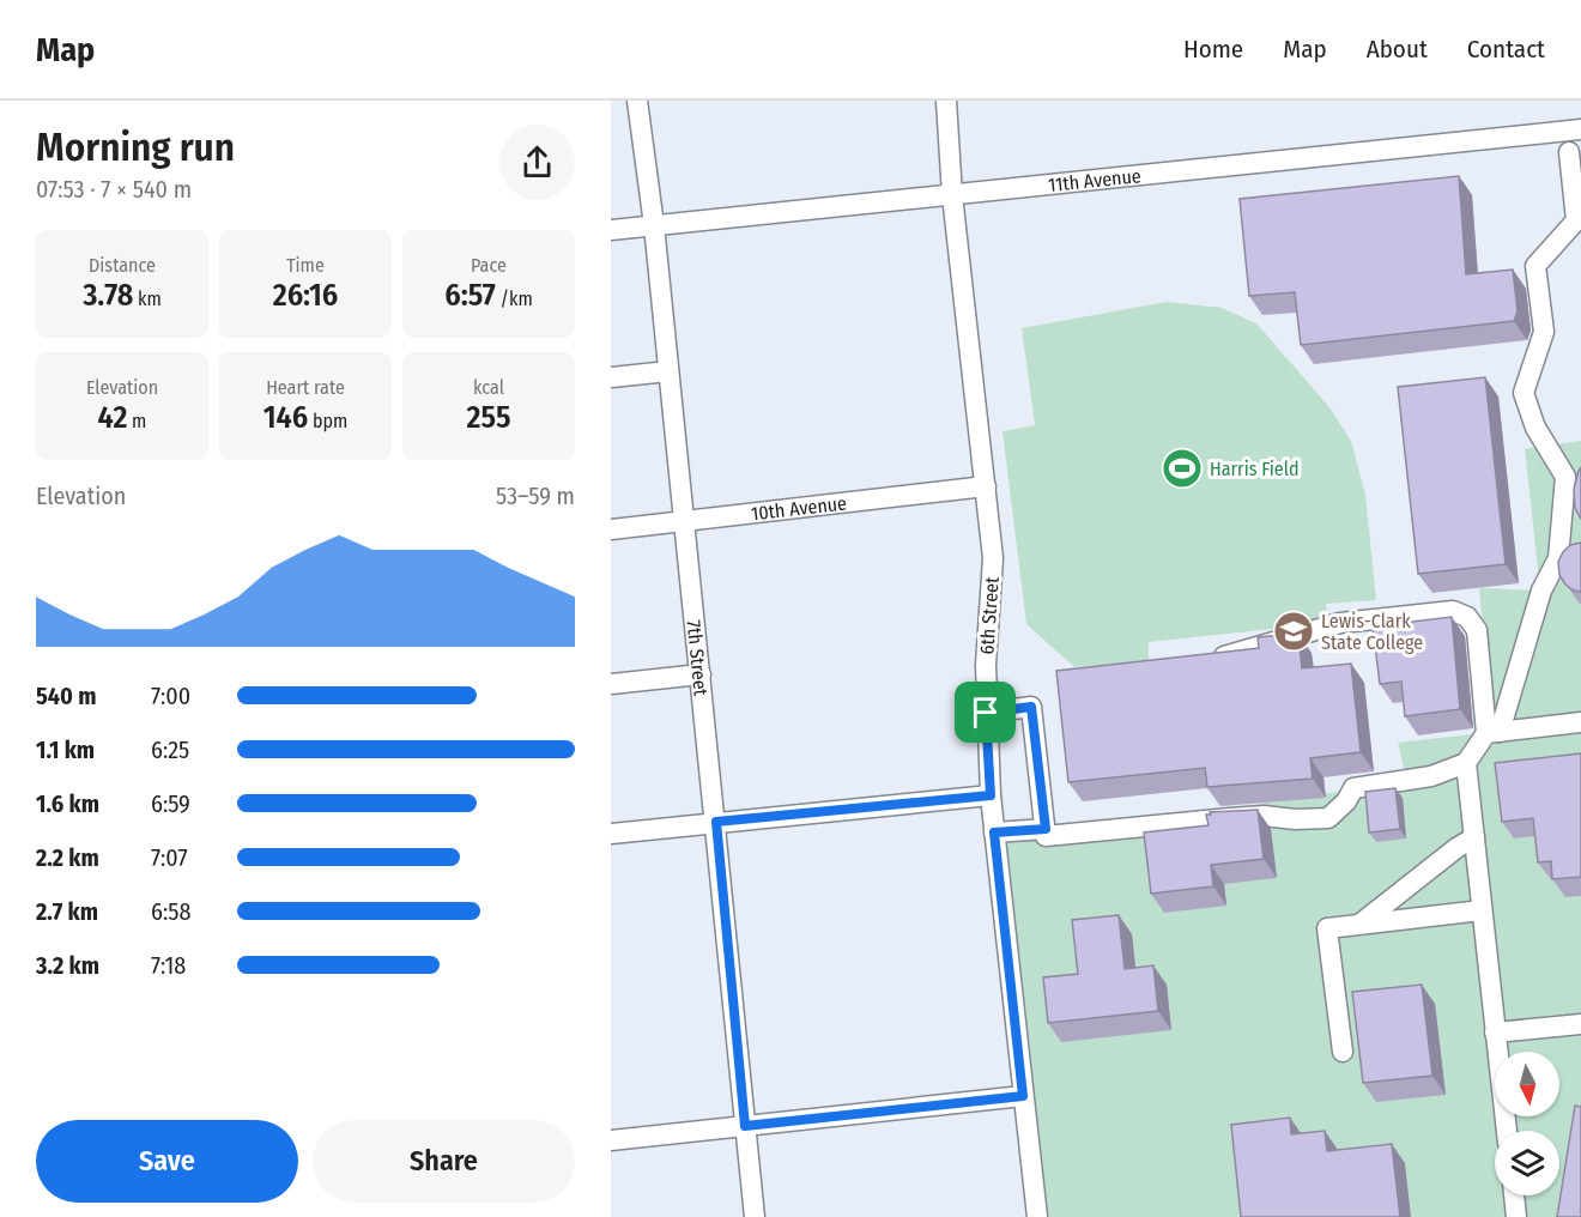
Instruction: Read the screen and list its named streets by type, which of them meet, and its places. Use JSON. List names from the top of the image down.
{
  "streets": {
    "street": [
      "11th Avenue",
      "10th Avenue",
      "6th Street",
      "7th Street"
    ]
  },
  "crossings": [
    ["11th Avenue", "6th Street"],
    ["11th Avenue", "7th Street"],
    ["10th Avenue", "6th Street"],
    ["10th Avenue", "7th Street"]
  ],
  "places": {
    "sports": ["Harris Field"],
    "school or university": ["Lewis-Clark State College"]
  },
  "north": "bottom",
  "page": {
    "header": "Map",
    "nav": [
      "Home",
      "Map",
      "About",
      "Contact"
    ],
    "heading": ["Morning run", "07:53 · 7 × 540 m"],
    "stats": [
      ["Distance", "3.78 km"],
      ["Time", "26:16"],
      ["Pace", "6:57 /km"],
      ["Elevation", "42 m"],
      ["Heart rate", "146 bpm"],
      ["kcal", "255"]
    ],
    "chart": ["Elevation", "53–59 m"],
    "list": [
      {
        "name": "540 m",
        "note": "7:00"
      },
      {
        "name": "1.1 km",
        "note": "6:25"
      },
      {
        "name": "1.6 km",
        "note": "6:59"
      },
      {
        "name": "2.2 km",
        "note": "7:07"
      },
      {
        "name": "2.7 km",
        "note": "6:58"
      },
      {
        "name": "3.2 km",
        "note": "7:18"
      }
    ],
    "buttons": ["Save", "Share"]
  }
}
